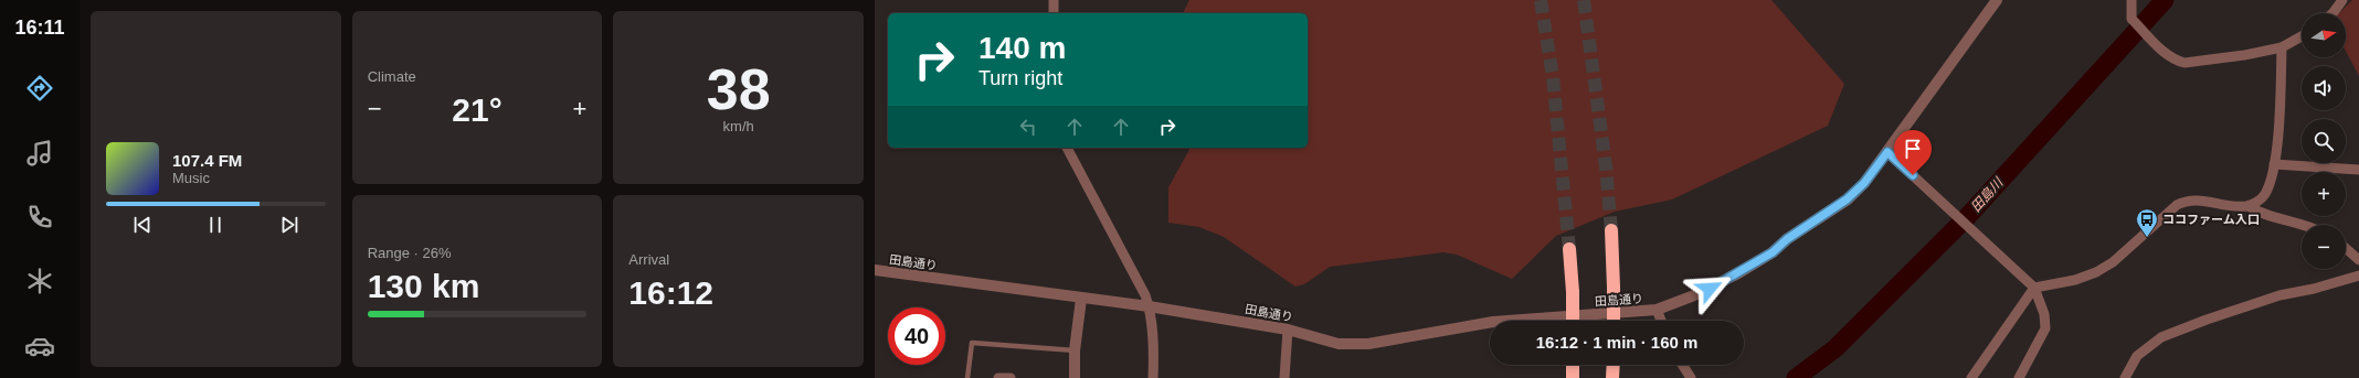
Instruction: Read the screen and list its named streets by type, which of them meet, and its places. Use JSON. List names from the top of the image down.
{
  "streets": {
    "street": ["田島通り"]
  },
  "water": ["田島川"],
  "places": {
    "bus stop": ["ココファーム入口"]
  },
  "north": "right",
  "page": {
    "tabs": "16:11",
    "tile": [
      "Climate",
      ["38", "km/h"],
      ["Range · 26%", "130 km"],
      ["Arrival", "16:12"]
    ],
    "map_buttons": ["+", "−"],
    "turn": ["140 m", "Turn right"],
    "heat": ["−", "21°", "+"],
    "song": ["107.4 FM", "Music"],
    "limit": "40",
    "trip": "16:12 · 1 min · 160 m"
  }
}
